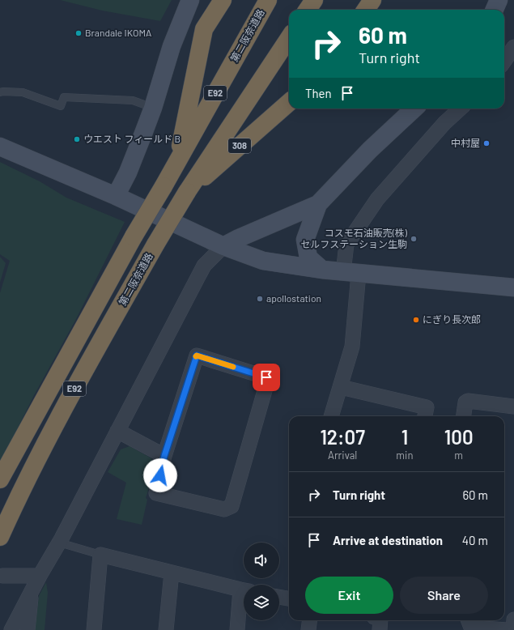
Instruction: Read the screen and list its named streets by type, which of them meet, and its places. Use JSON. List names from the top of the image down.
{
  "streets": {
    "highway": ["第二阪奈道路", "E92", "308"]
  },
  "crossings": [
    ["第二阪奈道路", "308"]
  ],
  "places": [
    "Brandale IKOMA",
    "ウエスト フィールド B",
    "中村屋",
    "コスモ石油販売(株) セルフステーション生駒",
    "apollostation",
    "にぎり長次郎"
  ],
  "page": {
    "turn": ["60 m", "Turn right"],
    "then": "Then",
    "eta": [
      "12:07",
      "Arrival",
      "1",
      "min",
      "100",
      "m"
    ],
    "list": [
      {
        "name": "Turn right",
        "value": "60 m"
      },
      {
        "name": "Arrive at destination",
        "value": "40 m"
      }
    ],
    "buttons": ["Exit", "Share"]
  }
}
